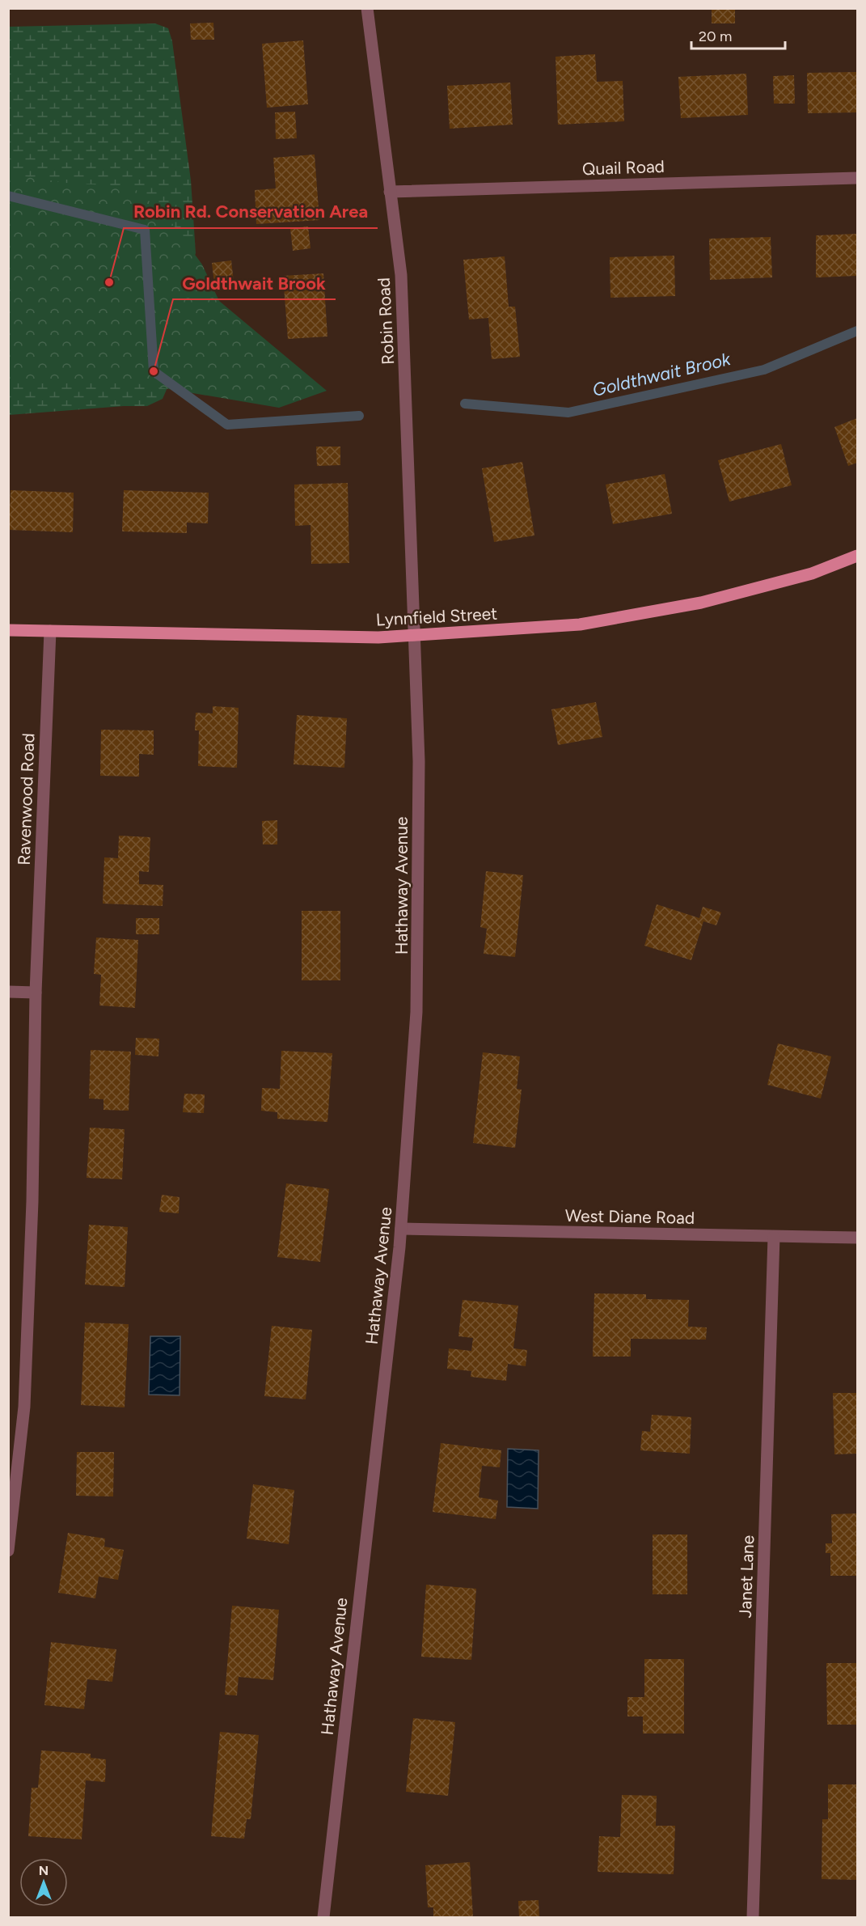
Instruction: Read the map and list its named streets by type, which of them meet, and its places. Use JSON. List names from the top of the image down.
{
  "streets": {
    "main road": ["Lynnfield Street"],
    "street": [
      "Quail Road",
      "Robin Road",
      "Ravenwood Road",
      "Hathaway Avenue",
      "West Diane Road",
      "Janet Lane"
    ]
  },
  "crossings": [
    ["Quail Road", "Robin Road"],
    ["Robin Road", "Lynnfield Street"],
    ["Robin Road", "Hathaway Avenue"],
    ["Lynnfield Street", "Ravenwood Road"],
    ["Lynnfield Street", "Hathaway Avenue"],
    ["Hathaway Avenue", "West Diane Road"],
    ["West Diane Road", "Janet Lane"]
  ],
  "water": ["Goldthwait Brook"],
  "places": ["Robin Rd. Conservation Area", "Goldthwait Brook"],
  "scale_bar": "20 m",
  "north": "top"
}
